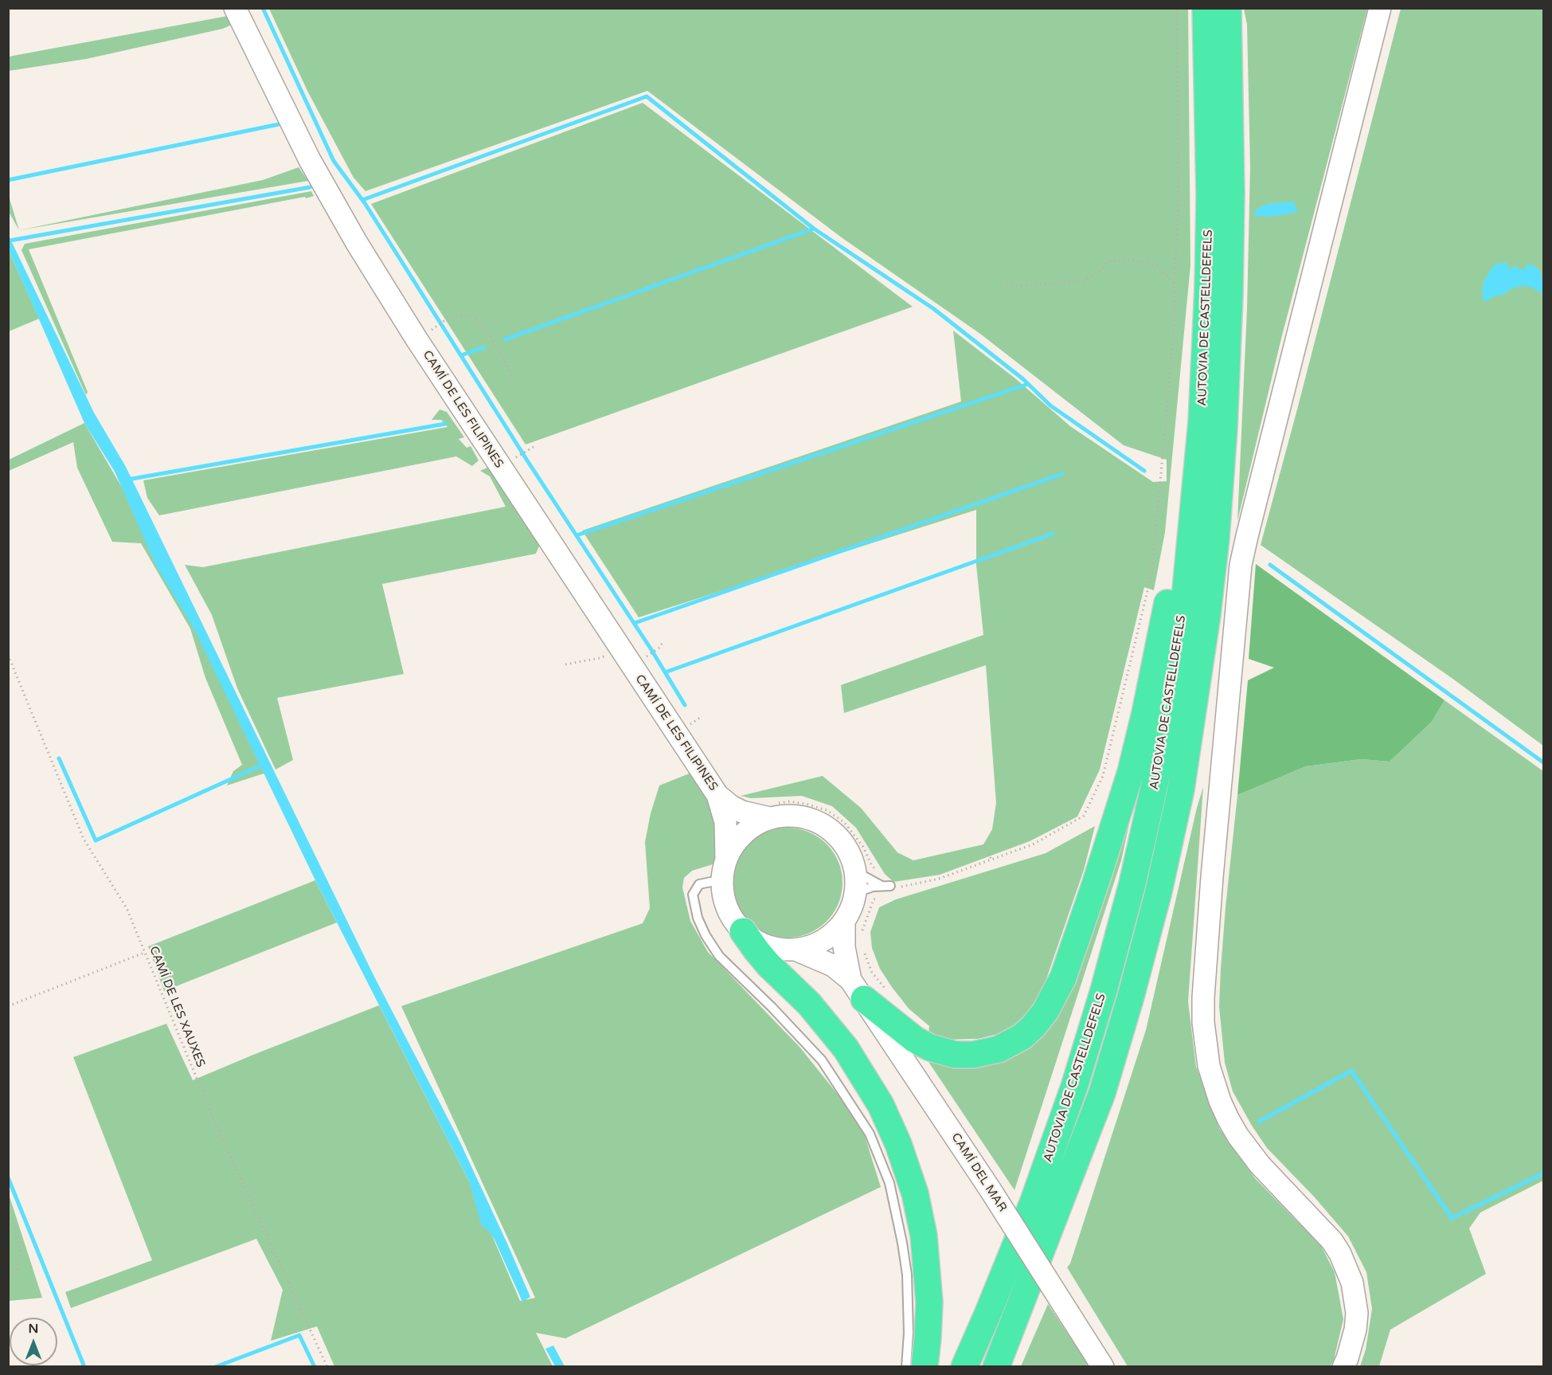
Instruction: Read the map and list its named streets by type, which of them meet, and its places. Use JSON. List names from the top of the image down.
{
  "streets": {
    "highway": ["AUTOVIA DE CASTELLDEFELS"],
    "main road": ["CAMÍ DE LES FILIPINES", "CAMÍ DEL MAR"],
    "path": ["CAMÍ DE LES XAUXES"]
  },
  "north": "top"
}
